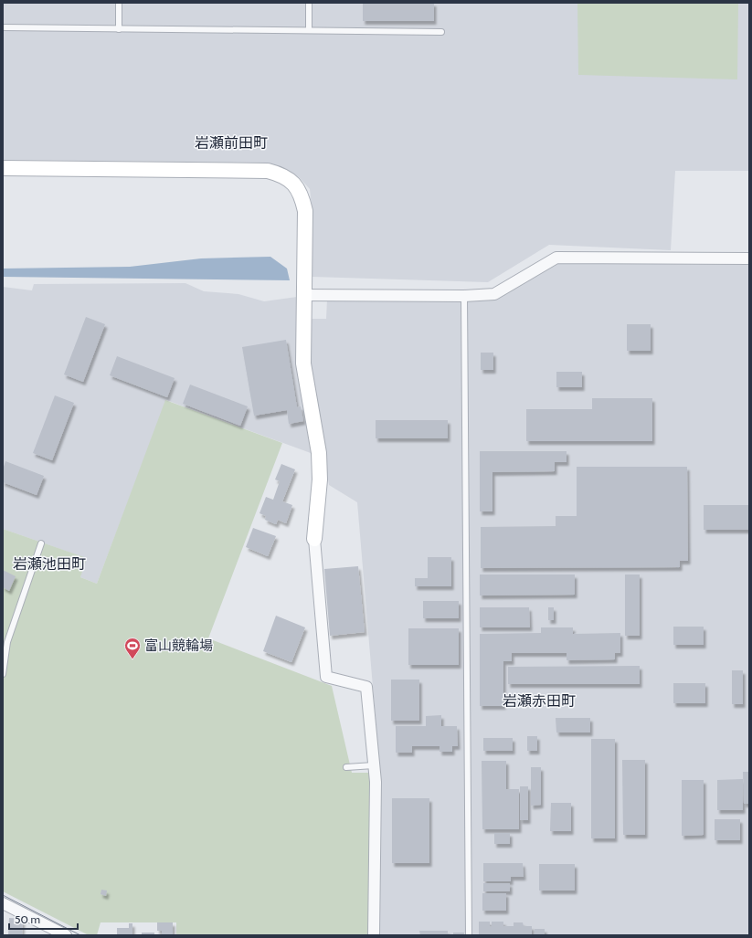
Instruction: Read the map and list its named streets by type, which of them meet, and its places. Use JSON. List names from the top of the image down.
{
  "districts": ["岩瀬前田町", "岩瀬池田町", "岩瀬赤田町"],
  "places": {
    "sports": ["富山競輪場"]
  },
  "scale_bar": "50 m"
}
